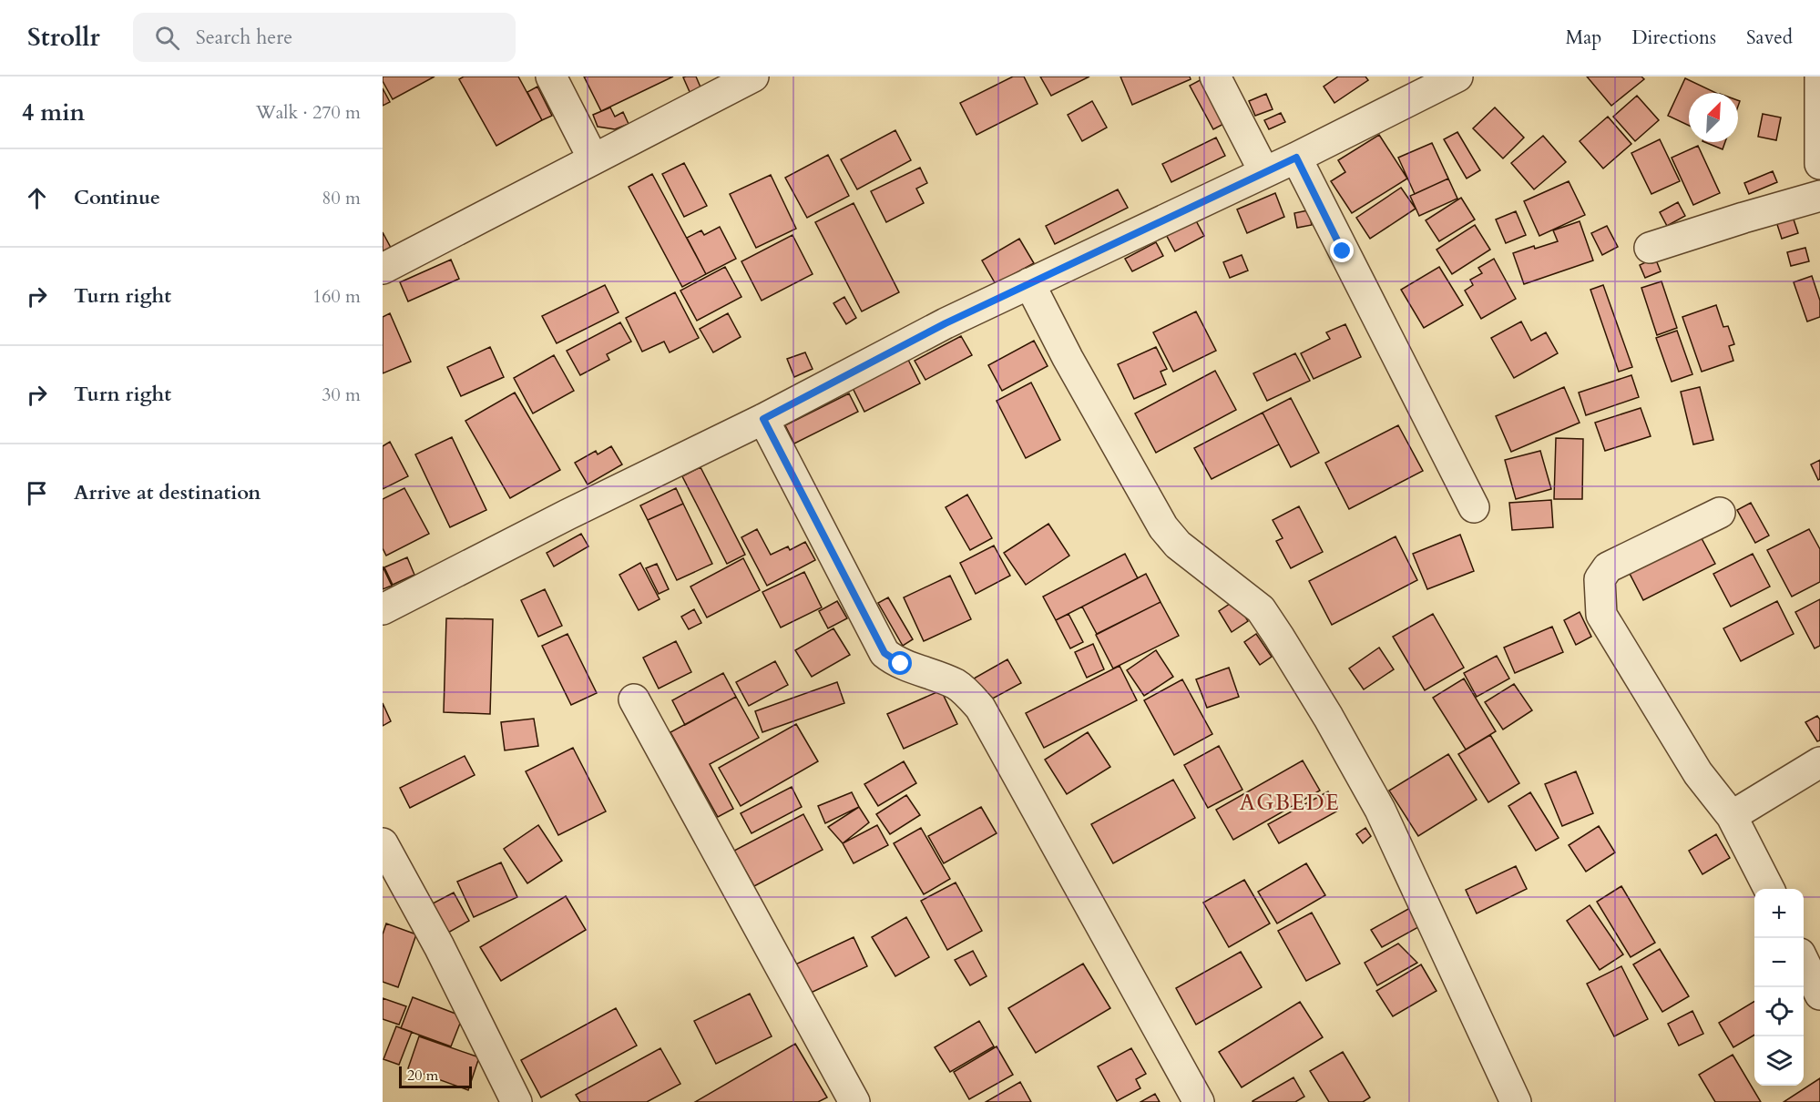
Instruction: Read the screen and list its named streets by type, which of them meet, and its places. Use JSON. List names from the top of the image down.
{
  "districts": ["AGBEDE"],
  "scale_bar": "20 m",
  "north": "top right",
  "page": {
    "header": "Strollr",
    "search": "Search here",
    "nav": ["Map", "Directions", "Saved"],
    "heading": ["4 min", "Walk · 270 m"],
    "list": [
      ["Continue", "80 m"],
      ["Turn right", "160 m"],
      ["Turn right", "30 m"],
      "Arrive at destination"
    ],
    "map_buttons": ["+", "−"],
    "scale": "20 m"
  }
}
